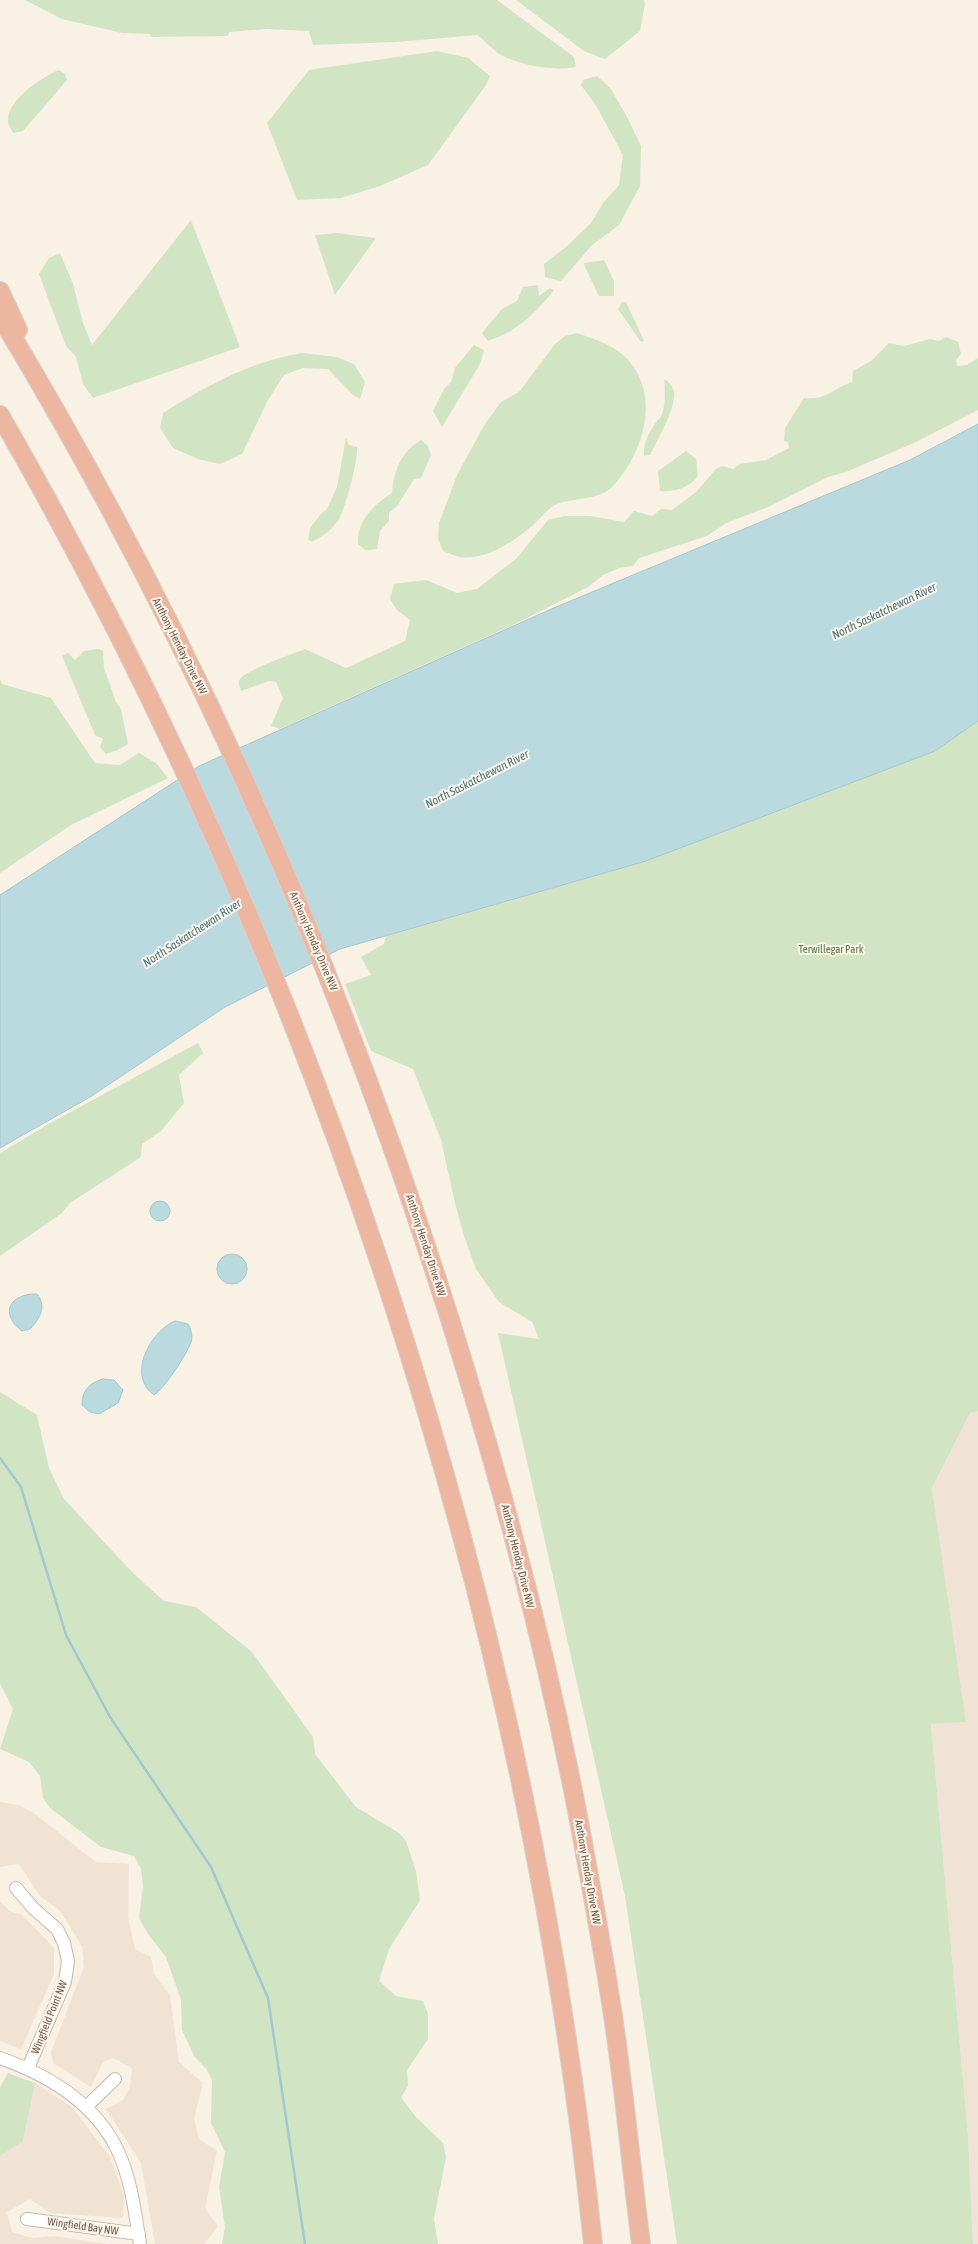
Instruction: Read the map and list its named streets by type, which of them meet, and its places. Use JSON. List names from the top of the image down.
{
  "streets": {
    "highway": ["Anthony Henday Drive NW"],
    "street": ["Wingfield Point NW", "Wingfield Bay NW"]
  },
  "water": ["North Saskatchewan River"],
  "parks": ["Terwillegar Park"]
}
